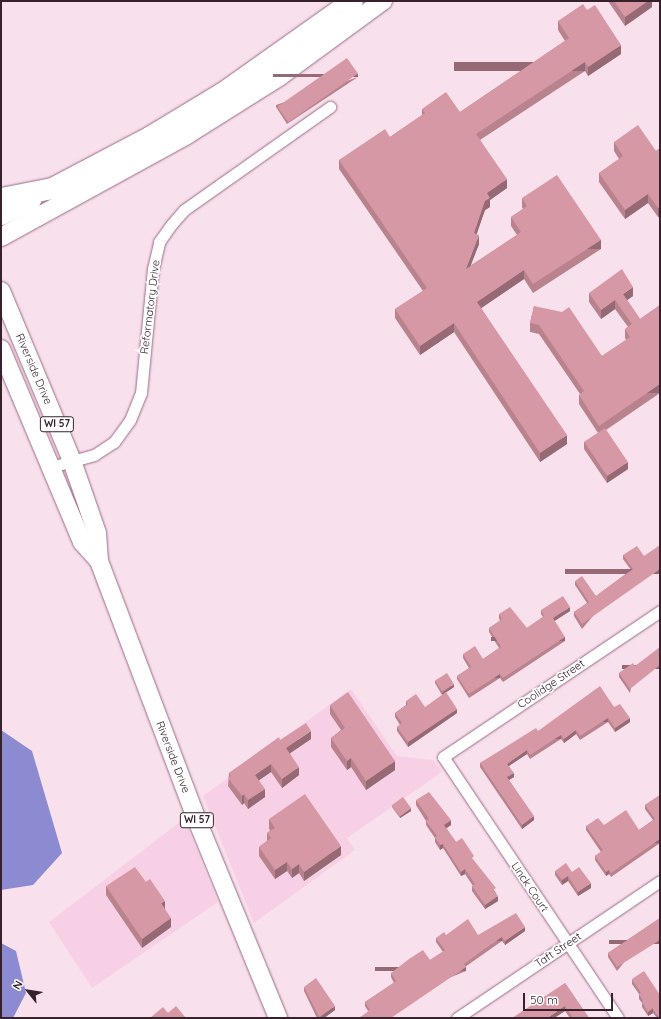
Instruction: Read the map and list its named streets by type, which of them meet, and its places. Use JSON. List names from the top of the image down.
{
  "streets": {
    "main road": ["Riverside Drive", "WI 57"],
    "street": [
      "Reformatory Drive",
      "Coolidge Street",
      "Linck Court",
      "Taft Street"
    ]
  },
  "crossings": [
    ["Reformatory Drive", "Riverside Drive"],
    ["Coolidge Street", "Linck Court"],
    ["Linck Court", "Taft Street"]
  ],
  "scale_bar": "50 m",
  "north": "top left"
}
